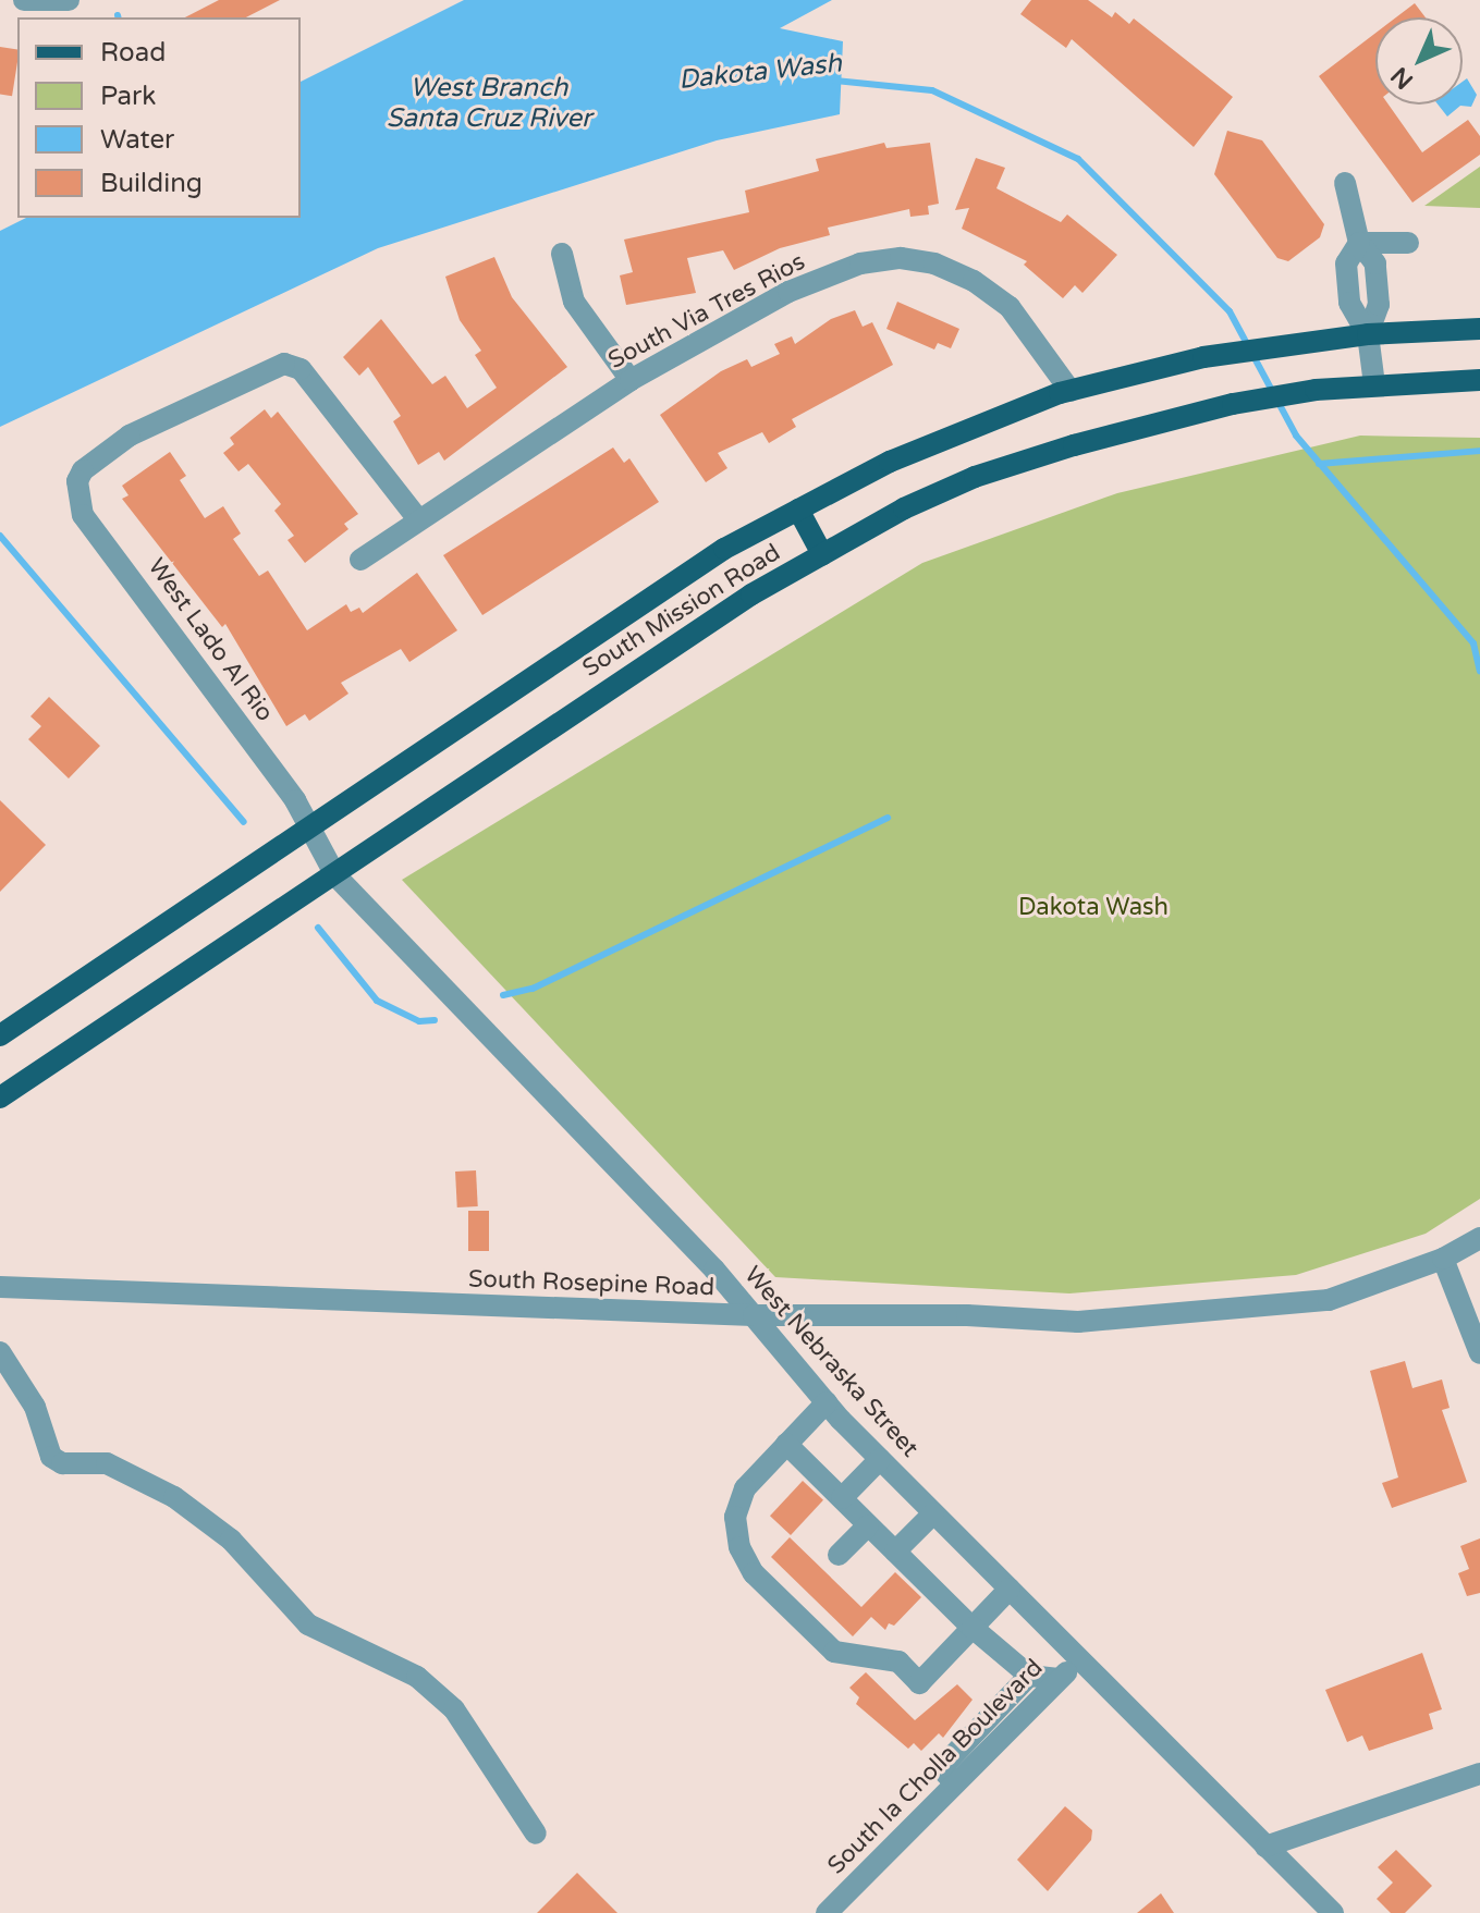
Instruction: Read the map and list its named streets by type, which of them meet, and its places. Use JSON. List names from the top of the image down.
{
  "streets": {
    "main road": ["South Mission Road"],
    "street": [
      "South Via Tres Rios",
      "West Lado Al Rio",
      "South Rosepine Road",
      "West Nebraska Street",
      "South la Cholla Boulevard"
    ]
  },
  "crossings": [
    ["South Via Tres Rios", "South Mission Road"],
    ["South Via Tres Rios", "West Lado Al Rio"],
    ["South Mission Road", "West Lado Al Rio"],
    ["South Mission Road", "West Nebraska Street"],
    ["West Lado Al Rio", "West Nebraska Street"],
    ["South Rosepine Road", "West Nebraska Street"],
    ["West Nebraska Street", "South la Cholla Boulevard"]
  ],
  "water": ["Dakota Wash", "West Branch Santa Cruz River"],
  "parks": ["Dakota Wash"],
  "legend": [
    "Road",
    "Park",
    "Water",
    "Building"
  ],
  "north": "bottom left"
}
